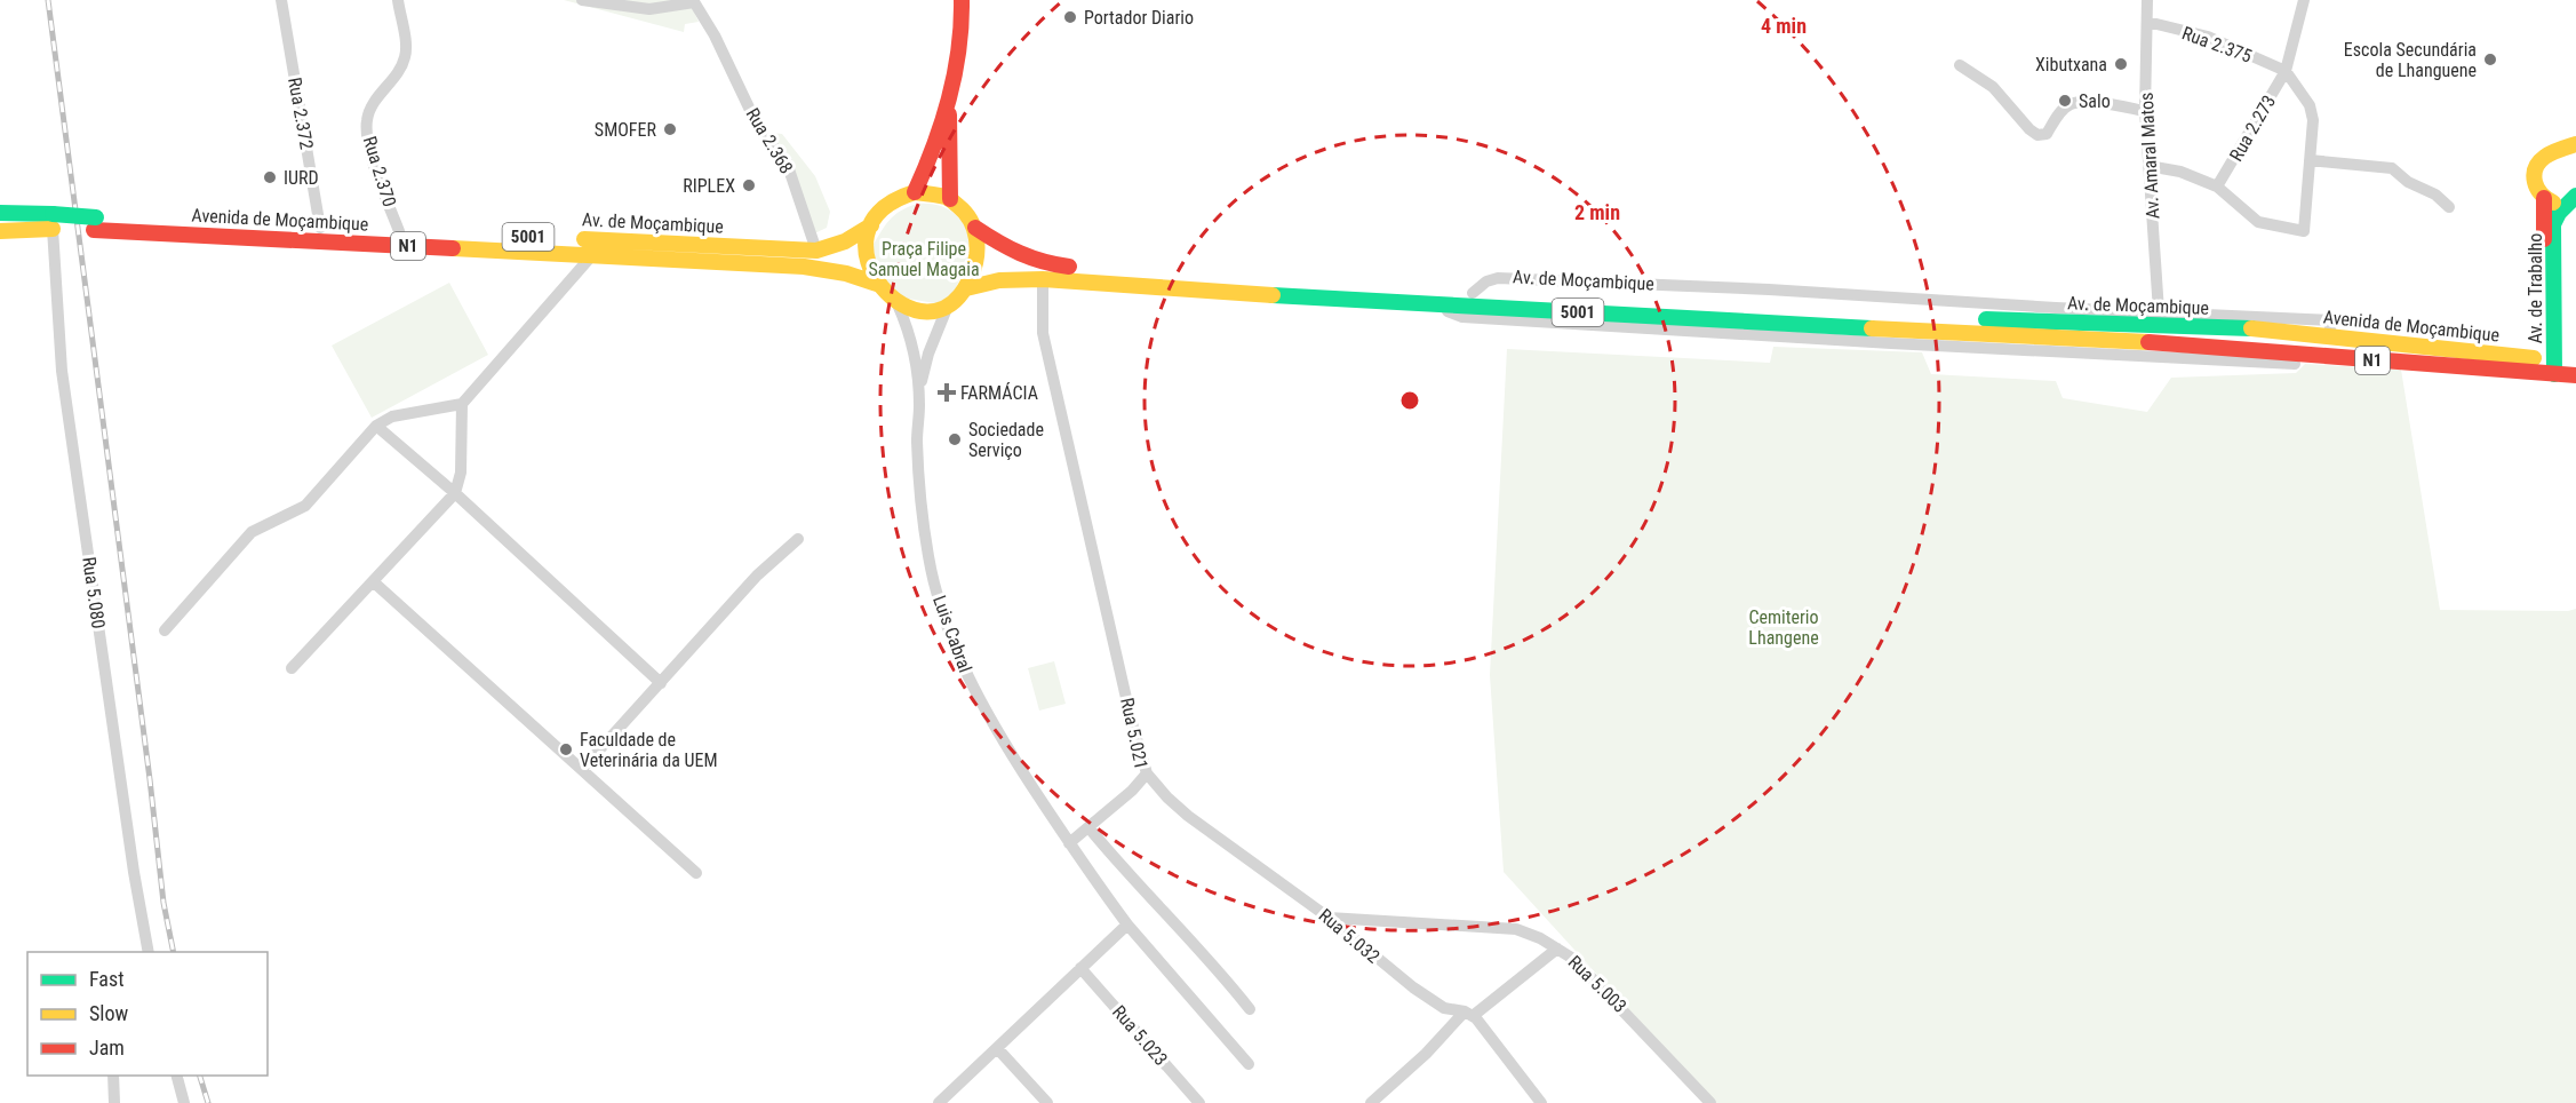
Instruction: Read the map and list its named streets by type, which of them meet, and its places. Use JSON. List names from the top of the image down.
{
  "streets": {
    "main road": [
      "Avenida de Moçambique",
      "Av. de Moçambique",
      "5001",
      "N1",
      "Av. de Trabalho"
    ],
    "street": [
      "Rua 2.375",
      "Rua 2.372",
      "Rua 2.273",
      "Rua 2.368",
      "Av. Amaral Matos",
      "Rua 2.370",
      "Rua 5.080",
      "Luis Cabral",
      "Rua 5.021",
      "Rua 5.032",
      "Rua 5.003",
      "Rua 5.023"
    ]
  },
  "crossings": [
    ["Rua 2.375", "Rua 2.273"],
    ["Rua 2.375", "Av. Amaral Matos"],
    ["Rua 2.372", "Av. de Moçambique"],
    ["Rua 2.368", "Av. de Moçambique"],
    ["Rua 2.370", "Av. de Moçambique"],
    ["Avenida de Moçambique", "Av. de Moçambique"],
    ["Avenida de Moçambique", "N1"],
    ["Avenida de Moçambique", "Av. de Trabalho"],
    ["Avenida de Moçambique", "Rua 5.080"],
    ["Av. de Moçambique", "Luis Cabral"],
    ["Av. de Moçambique", "Rua 5.021"],
    ["N1", "Av. de Trabalho"],
    ["Luis Cabral", "Rua 5.021"],
    ["Rua 5.021", "Rua 5.032"],
    ["Rua 5.032", "Rua 5.003"]
  ],
  "parks": ["Praça Filipe Samuel Magaia", "Cemiterio Lhangene"],
  "places": {
    "other": [
      "Portador Diario",
      "Escola Secundária de Lhanguene",
      "Xibutxana",
      "Salo",
      "SMOFER",
      "IURD",
      "RIPLEX",
      "Sociedade Serviço",
      "Faculdade de Veterinária da UEM"
    ],
    "health": ["FARMÁCIA"]
  },
  "legend": ["Fast", "Slow", "Jam"],
  "rings": ["4 min", "2 min"]
}
